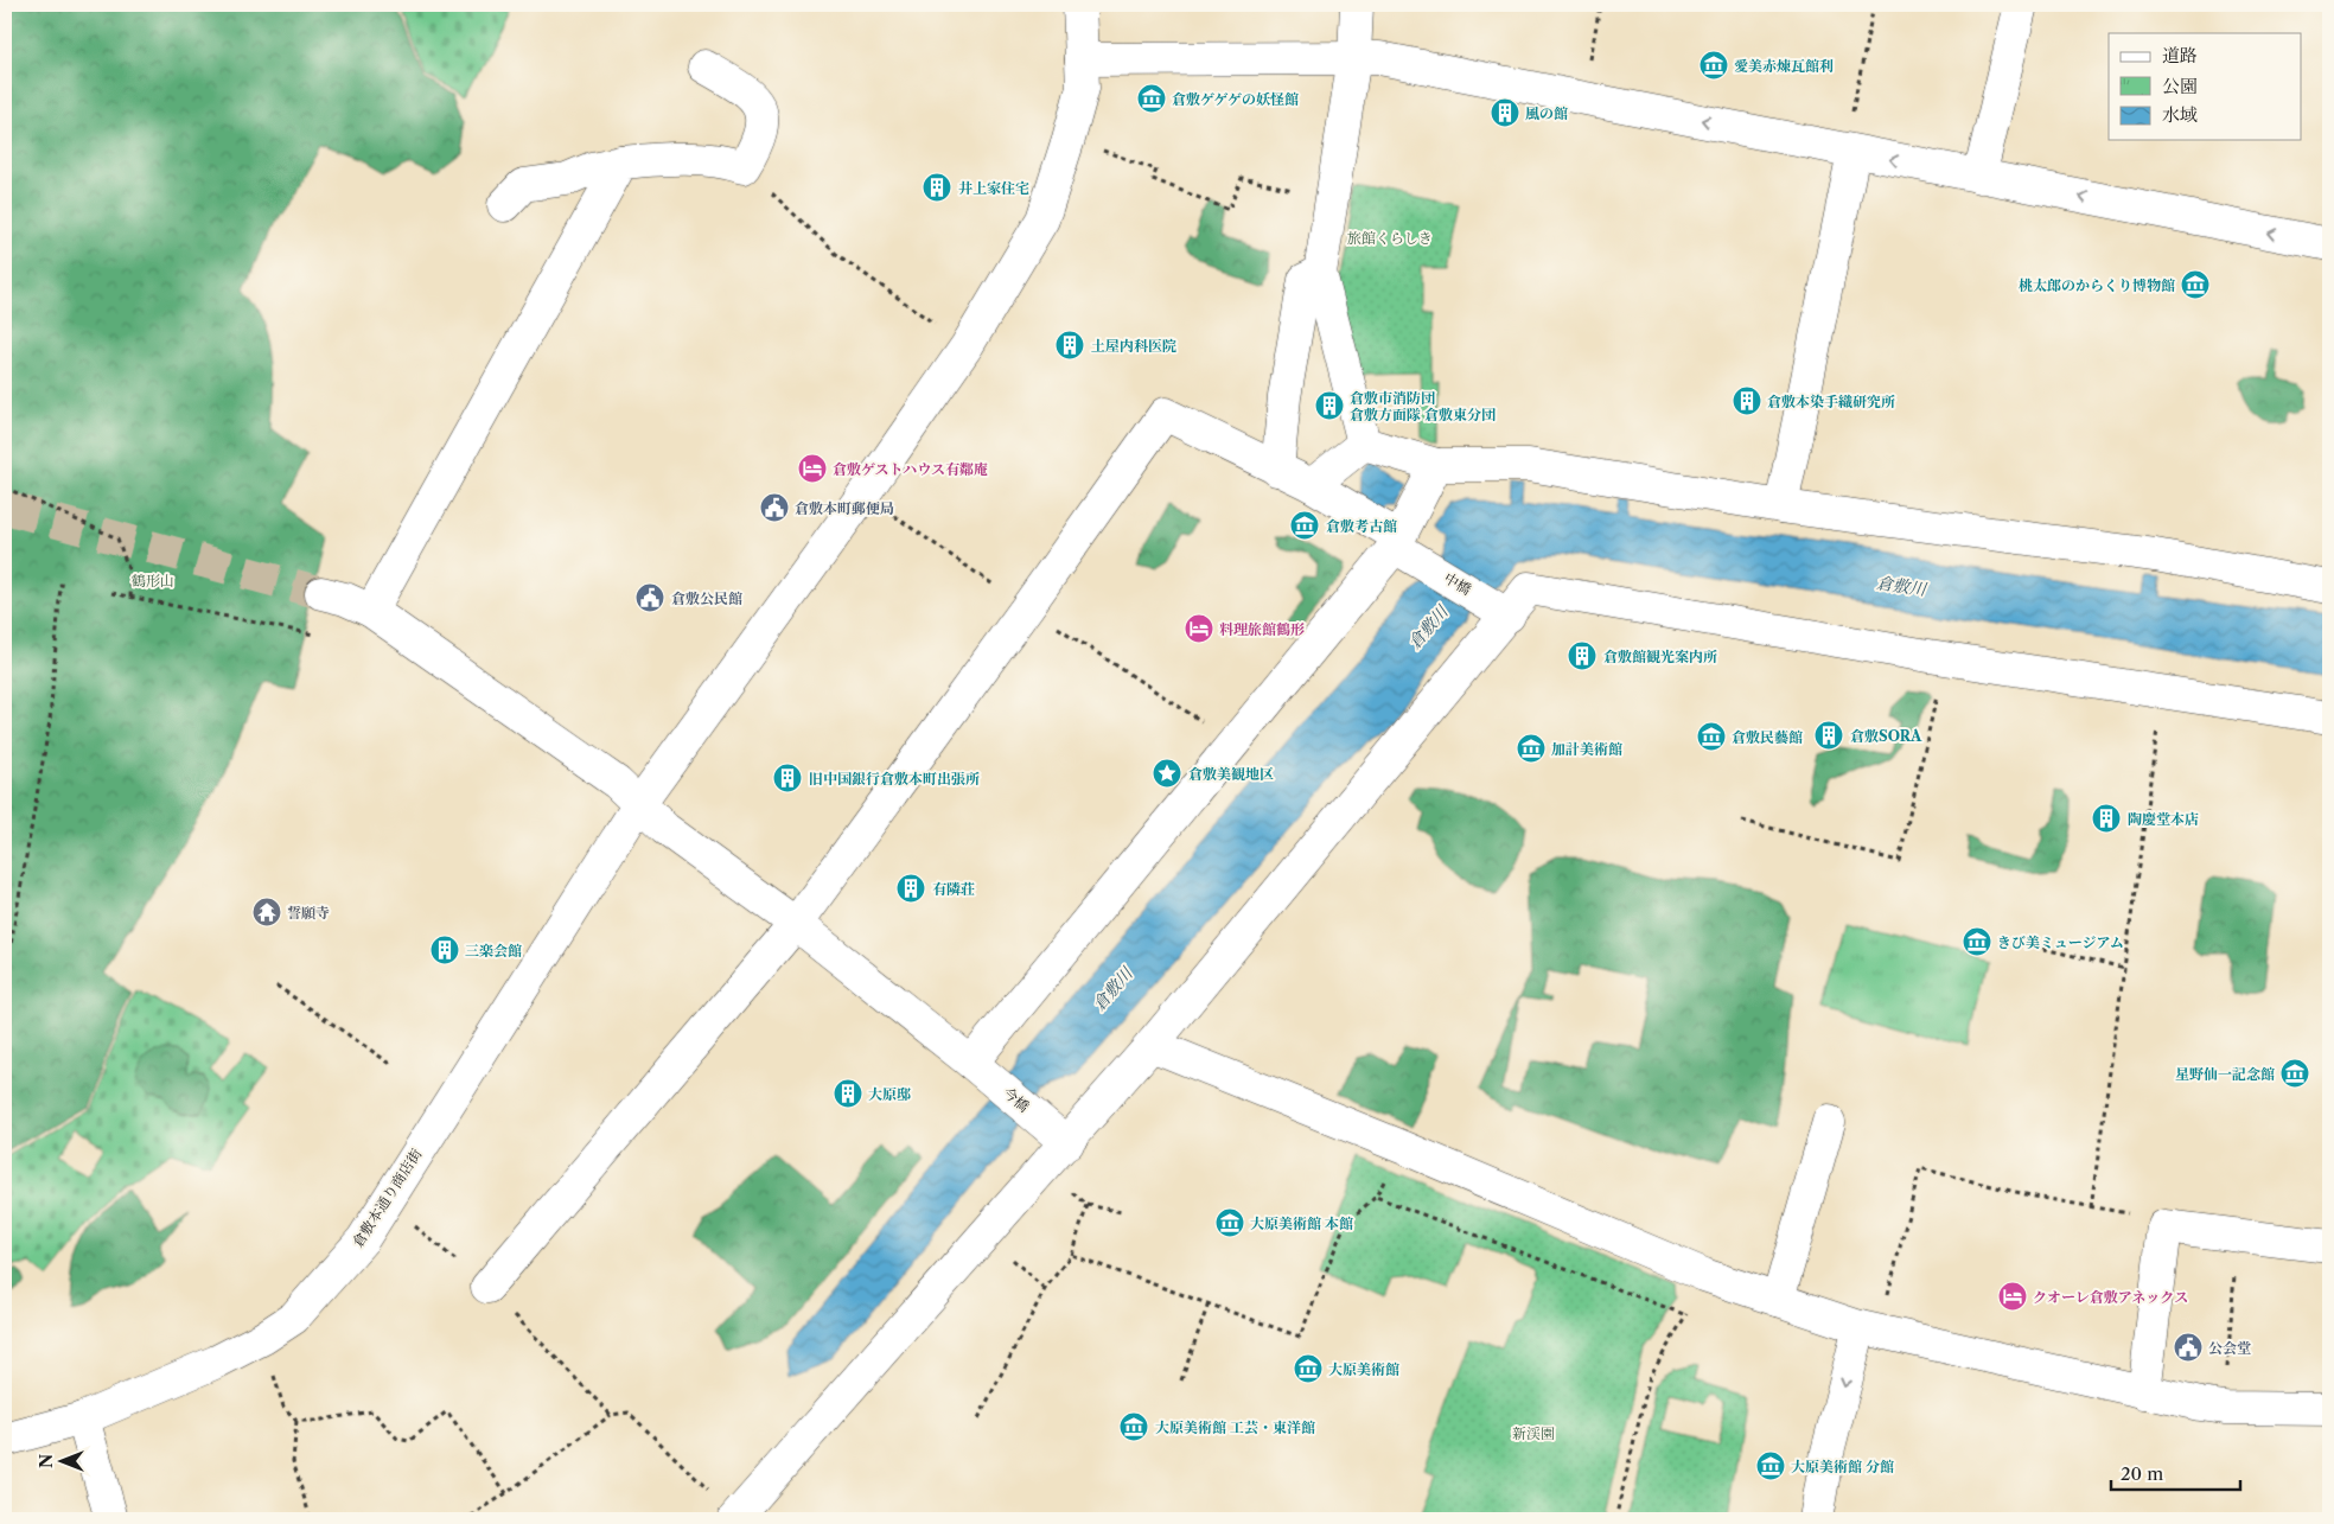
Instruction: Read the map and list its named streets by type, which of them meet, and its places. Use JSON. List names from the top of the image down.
{
  "streets": {
    "street": ["中橋", "今橋", "倉敷本通り商店街"]
  },
  "crossings": [
    ["中橋", "今橋"],
    ["今橋", "倉敷本通り商店街"]
  ],
  "water": ["倉敷川"],
  "parks": ["旅館くらしき", "鶴形山", "新渓園"],
  "places": {
    "museum": [
      "愛美赤煉瓦館利",
      "倉敷ゲゲゲの妖怪館",
      "桃太郎のからくり博物館",
      "倉敷考古館",
      "倉敷民藝館",
      "加計美術館",
      "きび美ミュージアム",
      "星野仙一記念館",
      "大原美術館 本館",
      "大原美術館",
      "大原美術館 工芸・東洋館",
      "大原美術館 分館"
    ],
    "building": [
      "風の館",
      "井上家住宅",
      "土屋内科医院",
      "倉敷本染手織研究所",
      "倉敷市消防団 倉敷方面隊 倉敷東分団",
      "倉敷館観光案内所",
      "倉敷SORA",
      "旧中国銀行倉敷本町出張所",
      "陶慶堂本店",
      "有隣荘",
      "三楽会館",
      "大原邸"
    ],
    "hotel": ["倉敷ゲストハウス有鄰庵", "料理旅館鶴形", "クオーレ倉敷アネックス"],
    "public building": ["倉敷本町郵便局", "倉敷公民館", "公会堂"],
    "place": ["倉敷美観地区"],
    "temple": ["誓願寺"]
  },
  "legend": ["道路", "公園", "水域"],
  "scale_bar": "20 m",
  "north": "left"
}
